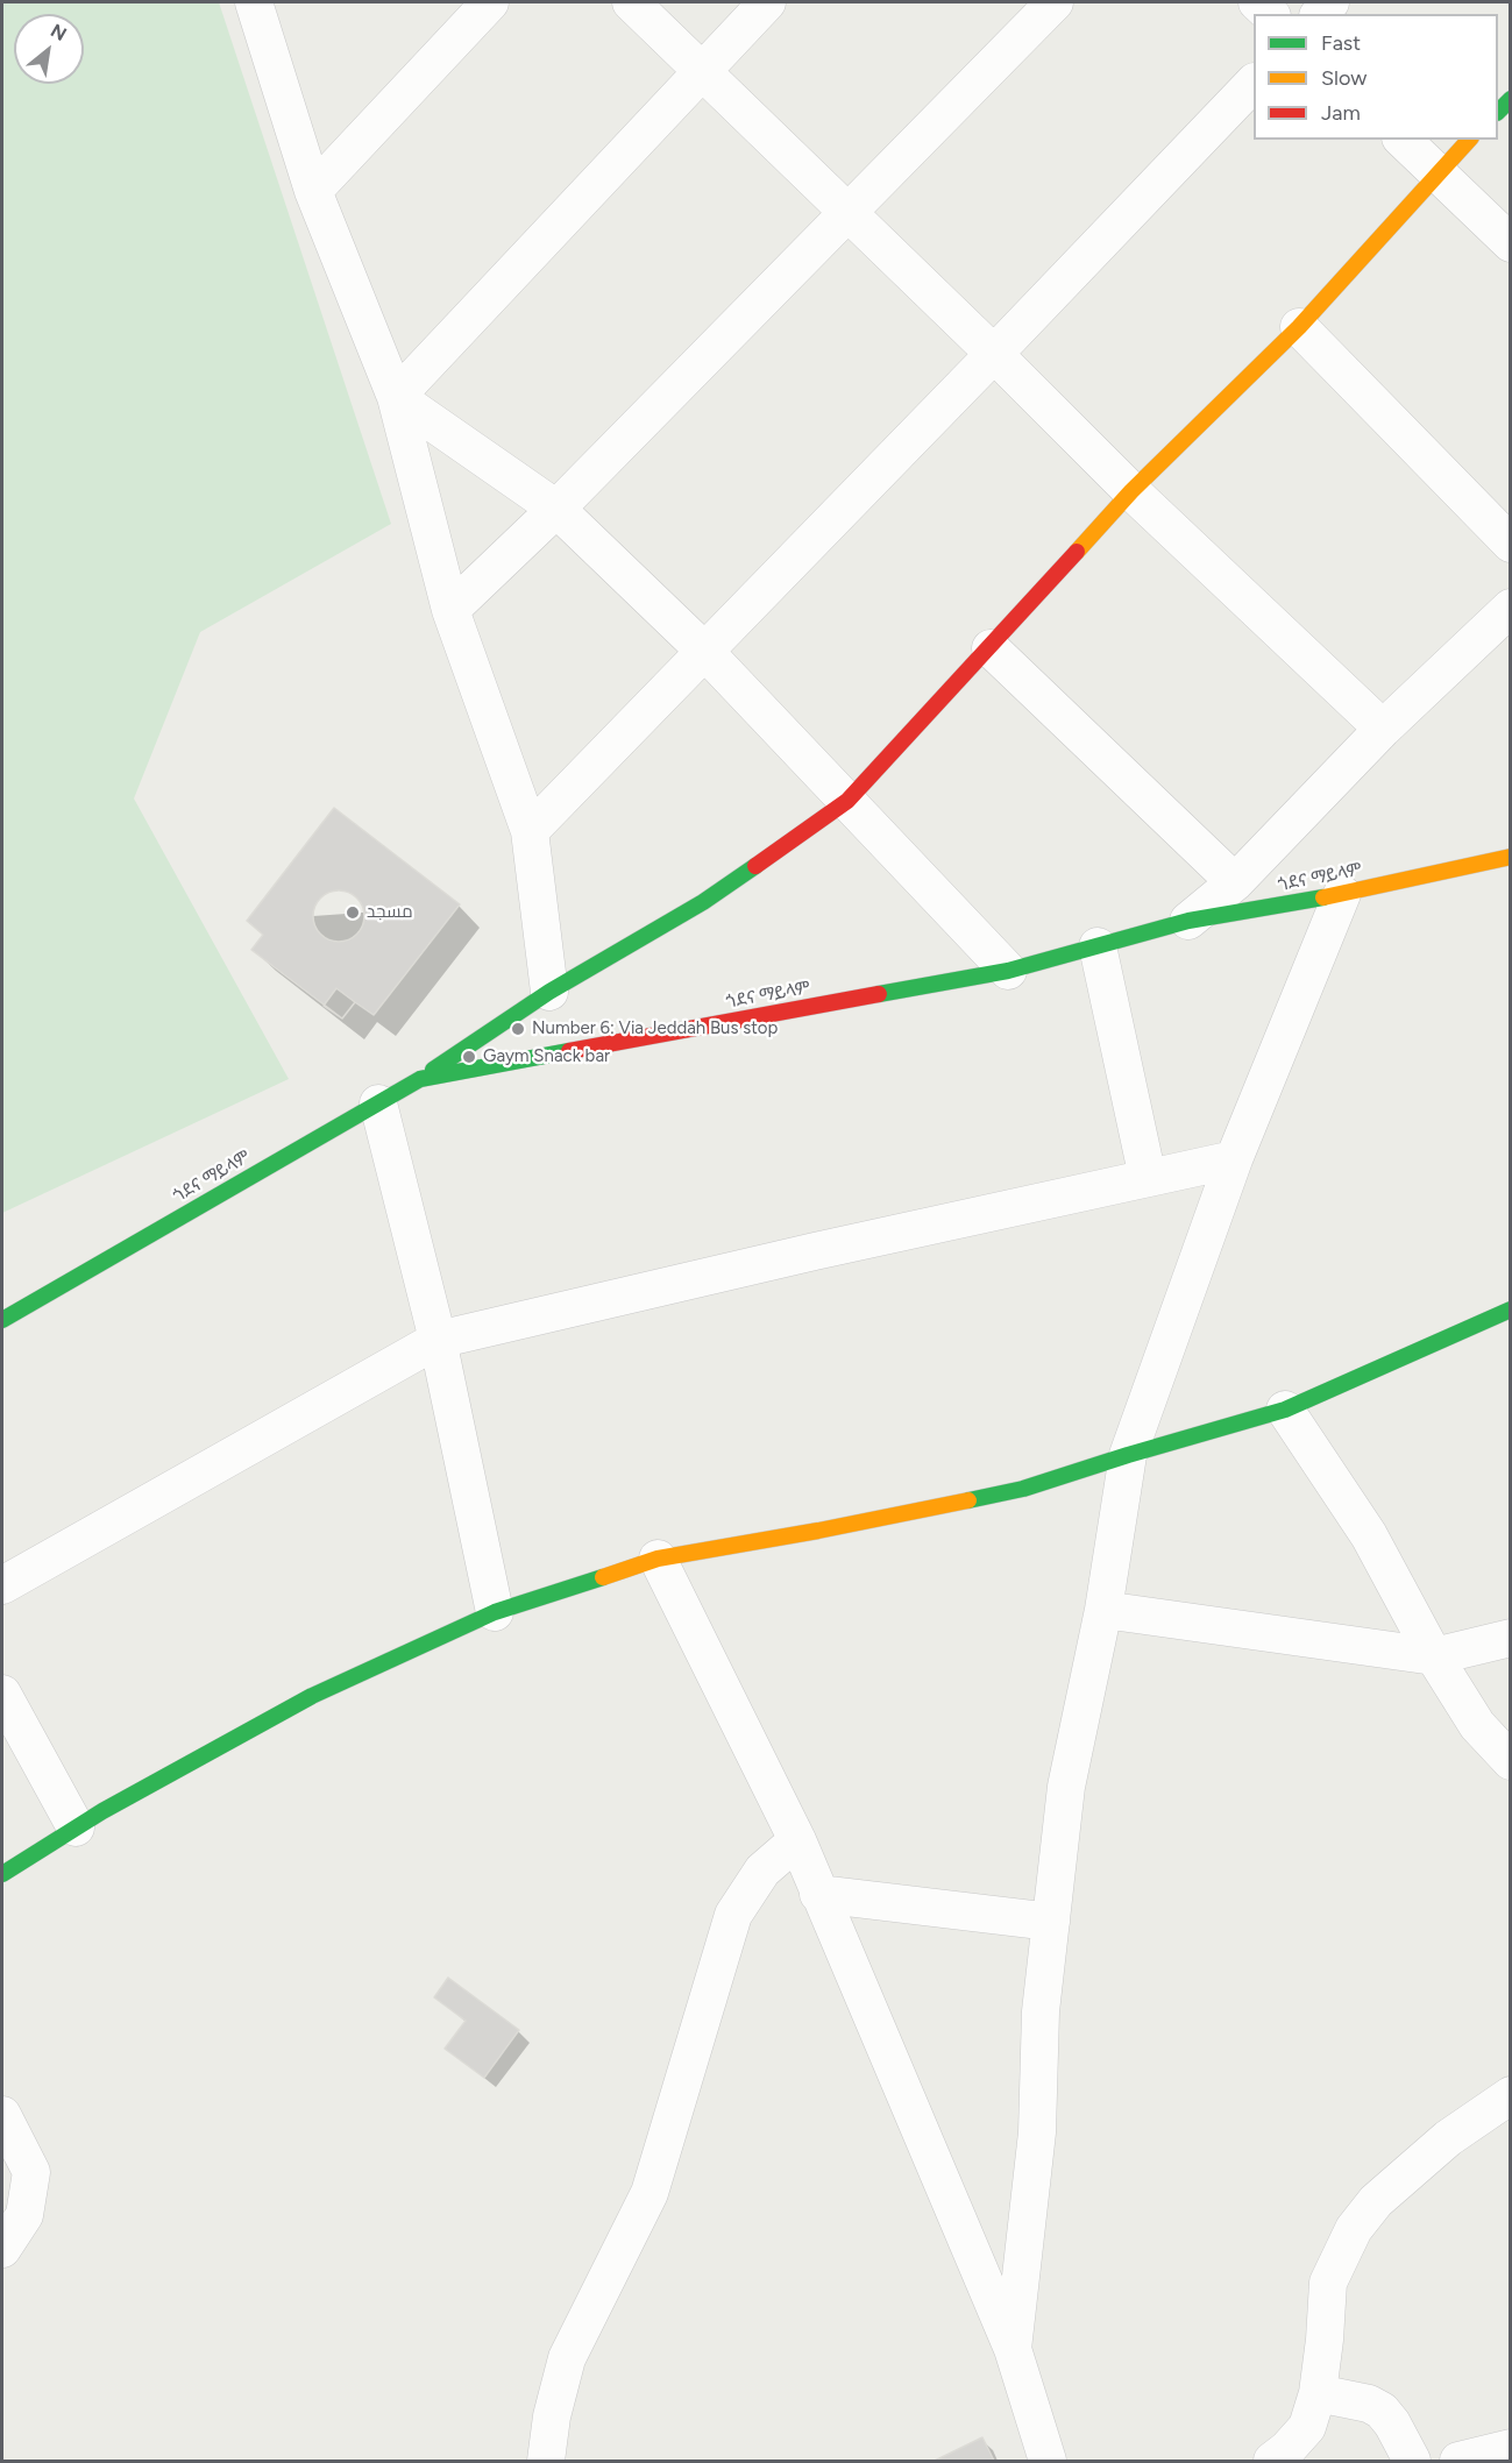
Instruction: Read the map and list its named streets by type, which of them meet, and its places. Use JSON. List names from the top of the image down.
{
  "streets": {
    "street": ["ጎደና ማይላም"]
  },
  "places": ["مسجد", "Number 6: Via Jeddah Bus stop", "Gaym Snack bar"],
  "legend": ["Fast", "Slow", "Jam"],
  "north": "top right"
}
